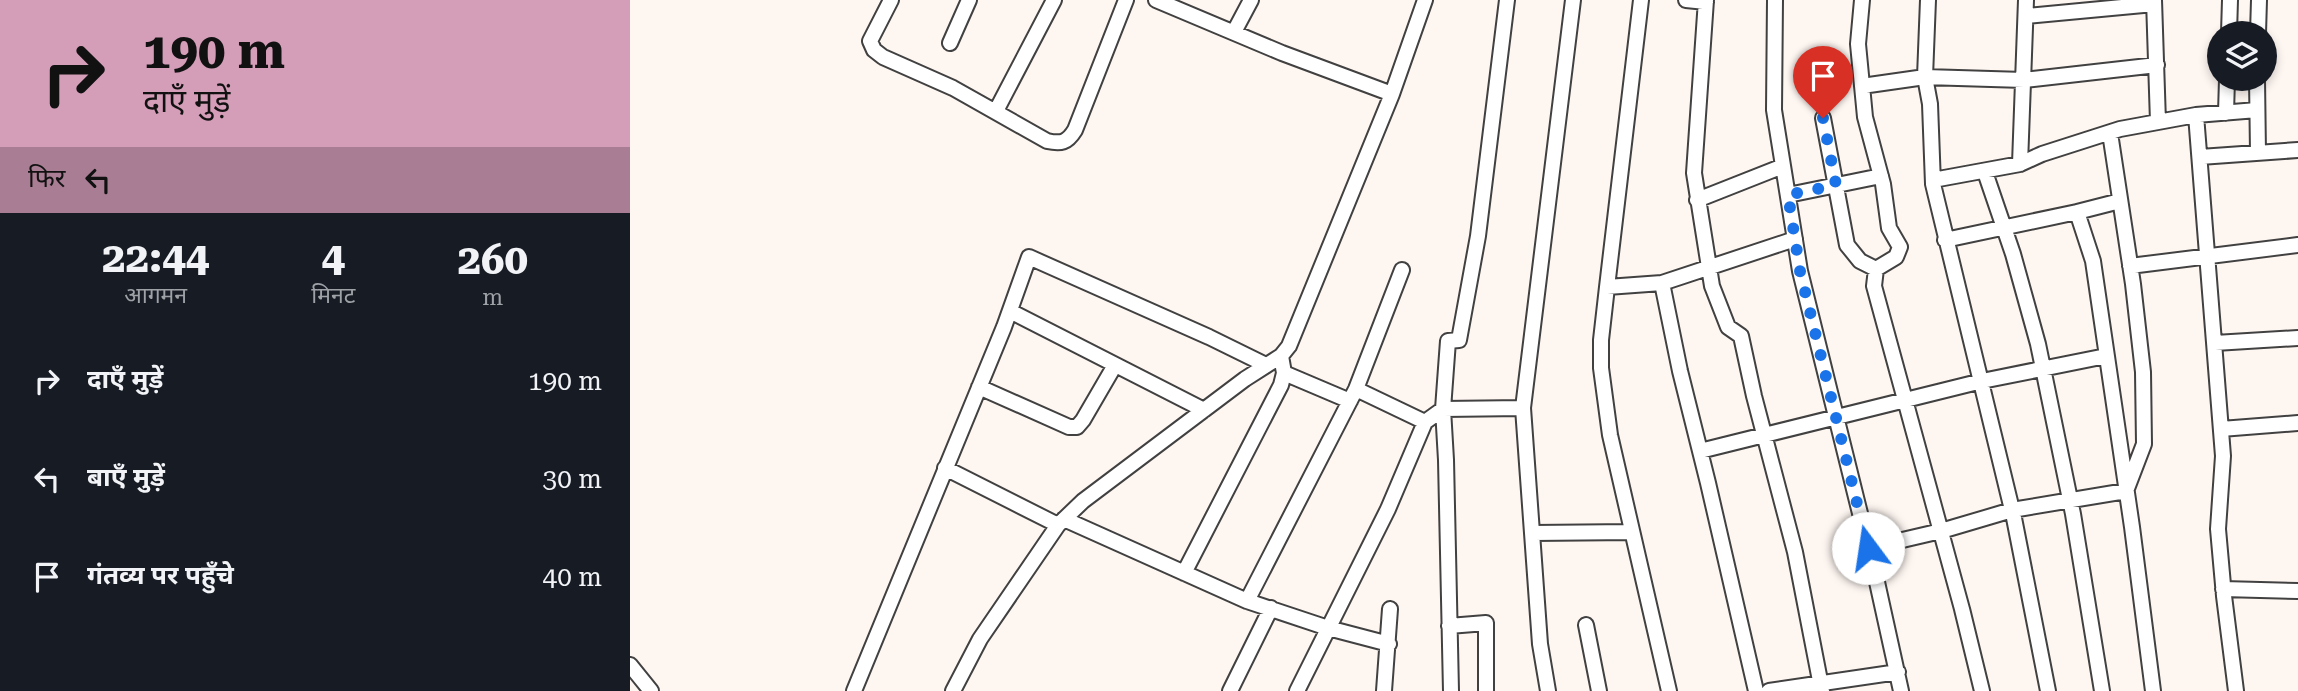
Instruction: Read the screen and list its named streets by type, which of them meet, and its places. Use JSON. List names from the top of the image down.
{
  "page": {
    "turn": ["190 m", "दाएँ मुड़ें"],
    "then": "फिर",
    "eta": [
      "22:44",
      "आगमन",
      "4",
      "मिनट",
      "260",
      "m"
    ],
    "list": [
      {
        "name": "दाएँ मुड़ें",
        "value": "190 m"
      },
      {
        "name": "बाएँ मुड़ें",
        "value": "30 m"
      },
      {
        "name": "गंतव्य पर पहुँचे",
        "value": "40 m"
      }
    ]
  }
}
